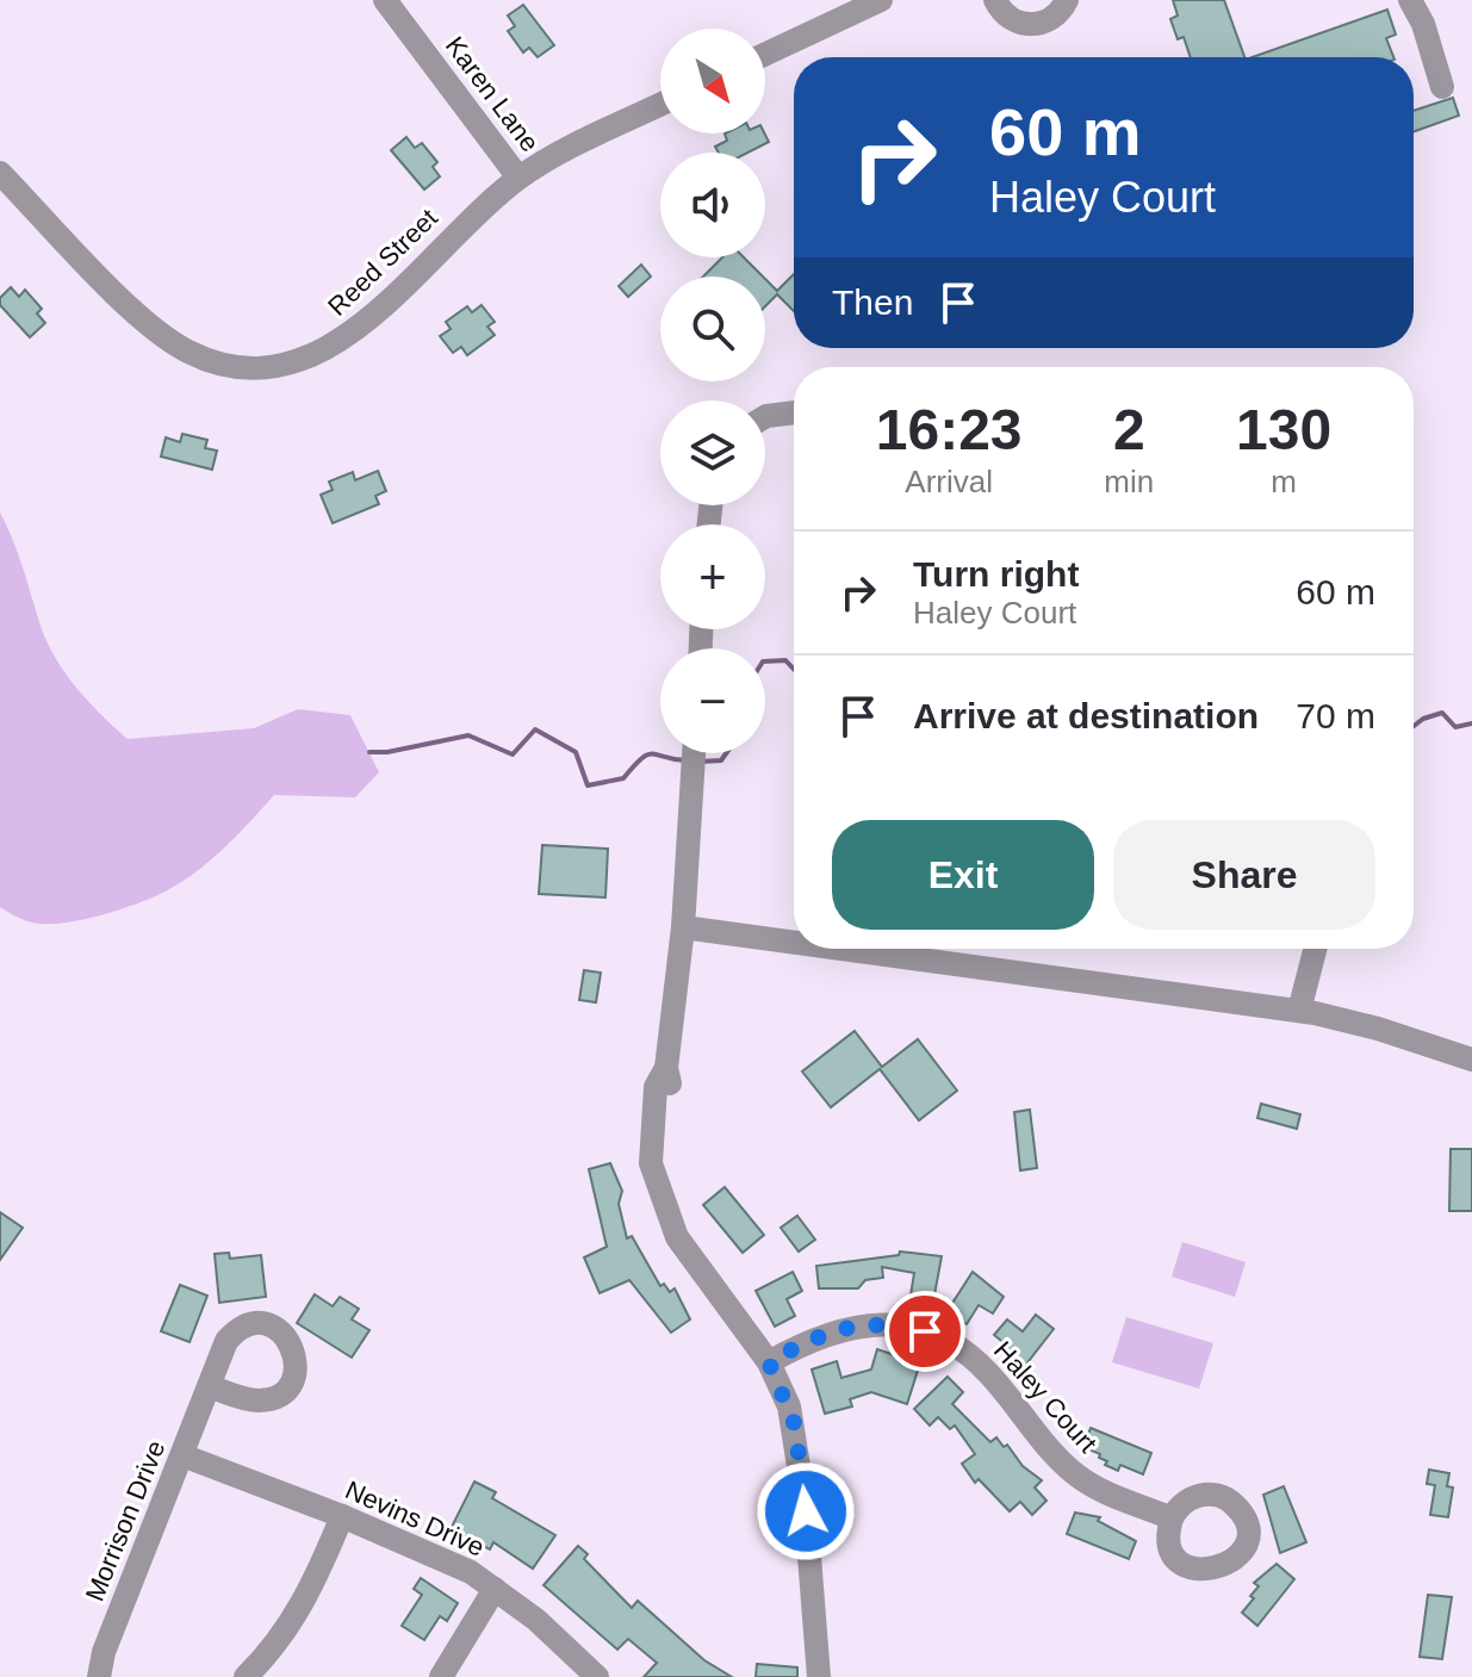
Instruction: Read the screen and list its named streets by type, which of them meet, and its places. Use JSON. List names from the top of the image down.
{
  "streets": {
    "street": [
      "Karen Lane",
      "Reed Street",
      "Haley Court",
      "Nevins Drive",
      "Morrison Drive"
    ]
  },
  "crossings": [
    ["Karen Lane", "Reed Street"],
    ["Nevins Drive", "Morrison Drive"]
  ],
  "north": "bottom right",
  "page": {
    "map_buttons": ["+", "−"],
    "turn": ["60 m", "Haley Court"],
    "then": "Then",
    "eta": [
      "16:23",
      "Arrival",
      "2",
      "min",
      "130",
      "m"
    ],
    "list": [
      {
        "name": "Turn right",
        "note": "Haley Court",
        "value": "60 m"
      },
      {
        "name": "Arrive at destination",
        "value": "70 m"
      }
    ],
    "buttons": ["Exit", "Share"]
  }
}
